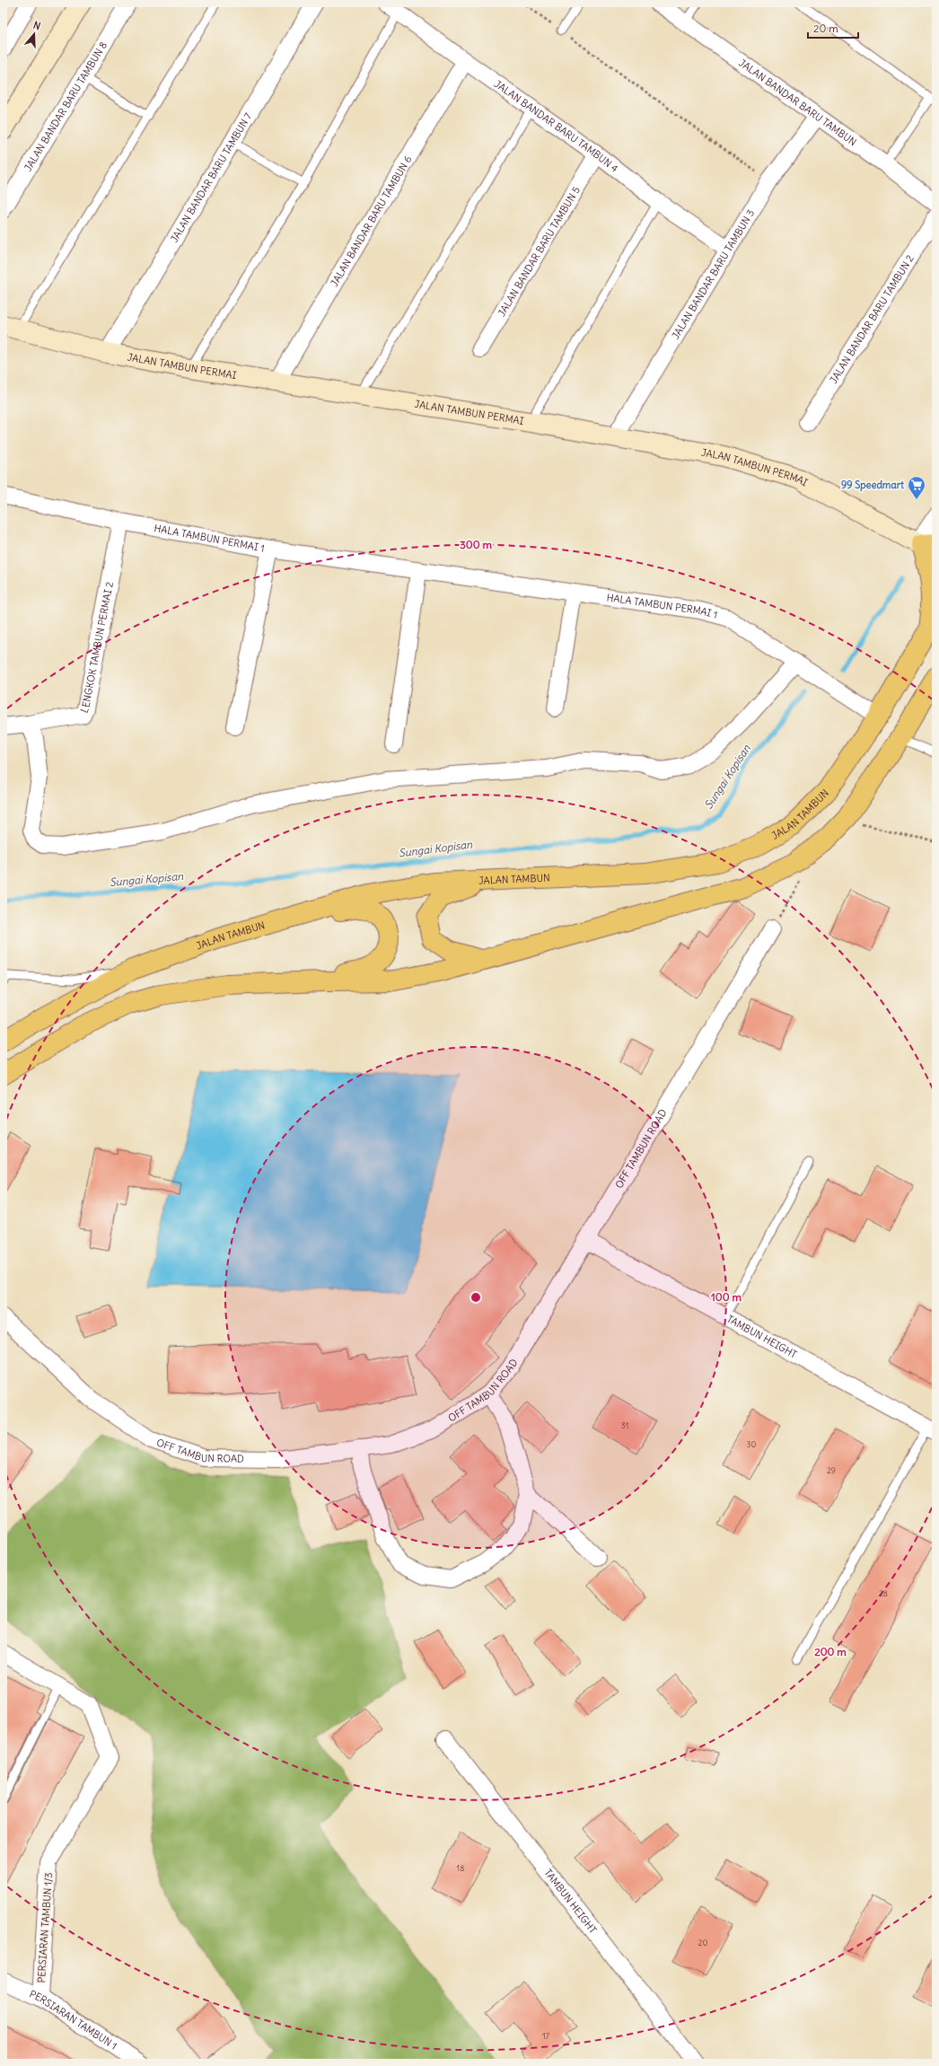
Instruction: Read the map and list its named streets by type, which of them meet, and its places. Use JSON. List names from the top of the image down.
{
  "streets": {
    "main road": ["JALAN TAMBUN"],
    "street": [
      "JALAN BANDAR BARU TAMBUN",
      "JALAN BANDAR BARU TAMBUN 8",
      "JALAN BANDAR BARU TAMBUN 4",
      "JALAN BANDAR BARU TAMBUN 7",
      "JALAN BANDAR BARU TAMBUN 6",
      "JALAN BANDAR BARU TAMBUN 5",
      "JALAN BANDAR BARU TAMBUN 3",
      "JALAN BANDAR BARU TAMBUN 2",
      "JALAN TAMBUN PERMAI",
      "HALA TAMBUN PERMAI 1",
      "LENGKOK TAMBUN PERMAI 2",
      "OFF TAMBUN ROAD",
      "TAMBUN HEIGHT",
      "PERSIARAN TAMBUN 1/3",
      "PERSIARAN TAMBUN 1"
    ]
  },
  "crossings": [
    ["JALAN BANDAR BARU TAMBUN", "JALAN BANDAR BARU TAMBUN 3"],
    ["JALAN BANDAR BARU TAMBUN 4", "JALAN BANDAR BARU TAMBUN 6"],
    ["JALAN BANDAR BARU TAMBUN 4", "JALAN BANDAR BARU TAMBUN 5"],
    ["JALAN BANDAR BARU TAMBUN 4", "JALAN BANDAR BARU TAMBUN 3"],
    ["JALAN BANDAR BARU TAMBUN 7", "JALAN TAMBUN PERMAI"],
    ["JALAN BANDAR BARU TAMBUN 6", "JALAN TAMBUN PERMAI"],
    ["JALAN BANDAR BARU TAMBUN 3", "JALAN TAMBUN PERMAI"],
    ["HALA TAMBUN PERMAI 1", "LENGKOK TAMBUN PERMAI 2"],
    ["HALA TAMBUN PERMAI 1", "JALAN TAMBUN"],
    ["OFF TAMBUN ROAD", "TAMBUN HEIGHT"],
    ["PERSIARAN TAMBUN 1/3", "PERSIARAN TAMBUN 1"]
  ],
  "water": ["Sungai Kopisan"],
  "places": {
    "supermarket": ["99 Speedmart"]
  },
  "house_numbers": [
    "31",
    "30",
    "29",
    "28",
    "18",
    "20",
    "17"
  ],
  "scale_bar": "20 m",
  "north": "top",
  "rings": ["300 m", "100 m", "200 m"]
}
